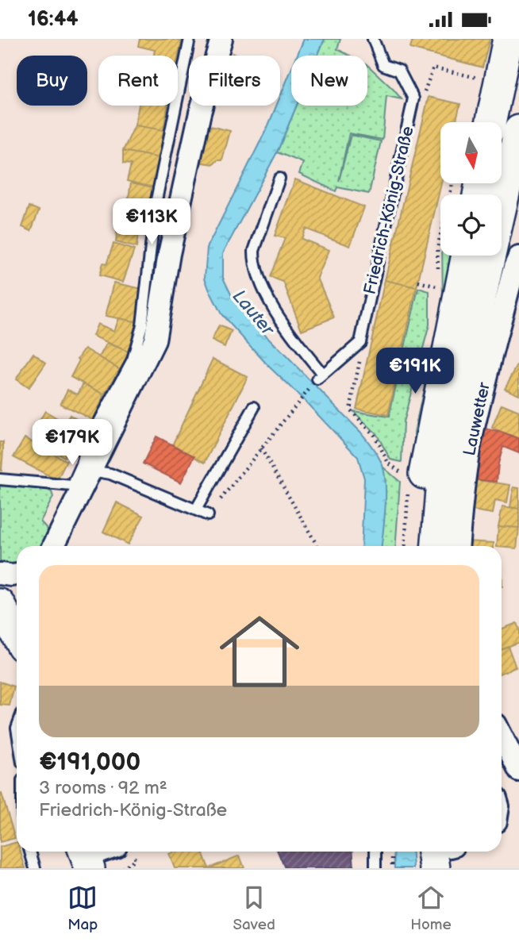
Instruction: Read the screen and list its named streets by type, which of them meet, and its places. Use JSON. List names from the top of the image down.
{
  "streets": {
    "street": ["Lauwetter"],
    "lane": ["Friedrich-König-Straße"]
  },
  "water": ["Lauter"],
  "north": "bottom",
  "page": {
    "status": "16:44",
    "chip": [
      "Buy",
      "Rent",
      "Filters",
      "New"
    ],
    "price": ["€113K", "€191K", "€179K"],
    "list": [
      {
        "name": "€191,000",
        "note": "3 rooms · 92 m² · Friedrich-König-Straße"
      }
    ],
    "tabs": ["Map", "Saved", "Home"]
  }
}
